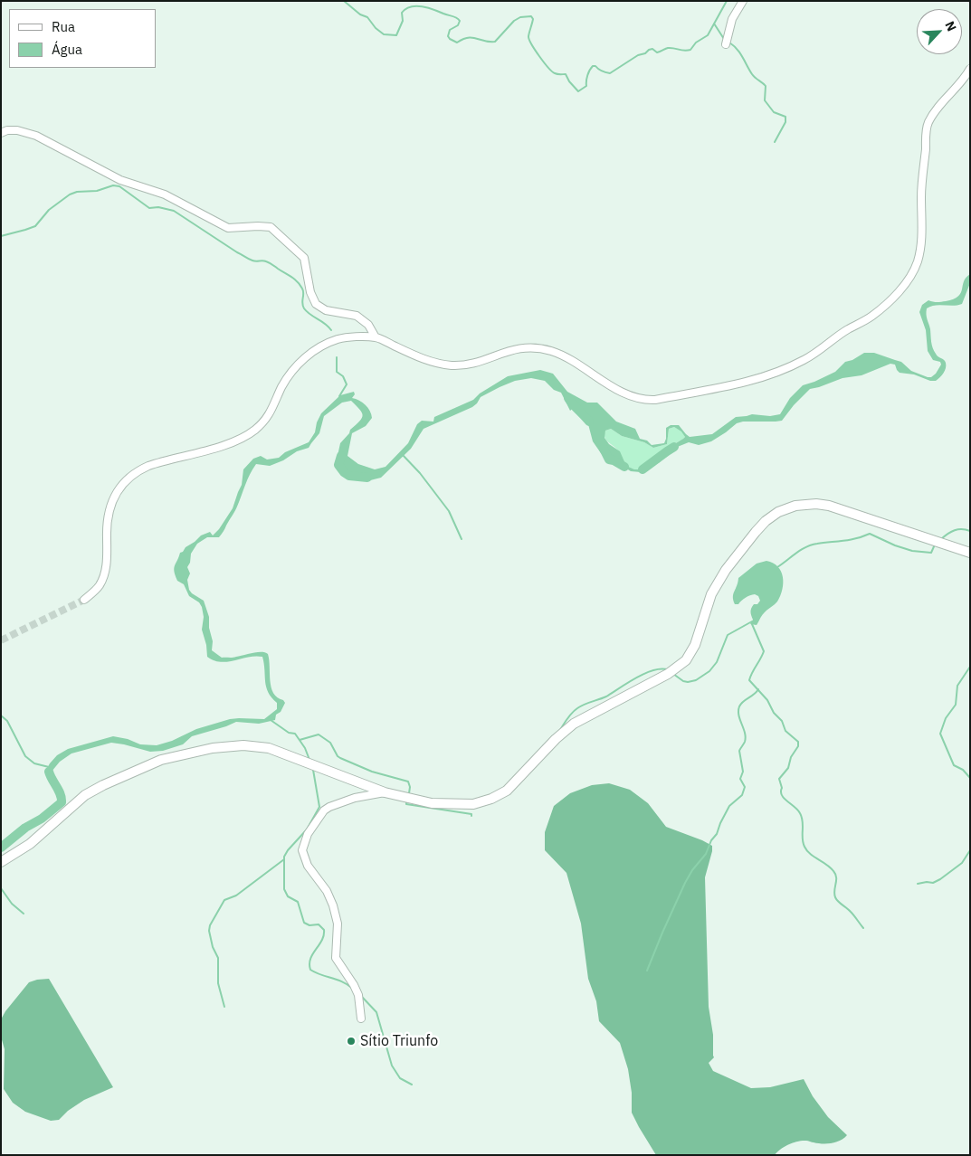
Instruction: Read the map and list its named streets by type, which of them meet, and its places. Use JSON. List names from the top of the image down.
{
  "places": ["Sítio Triunfo"],
  "legend": ["Rua", "Água"],
  "north": "top right"
}
